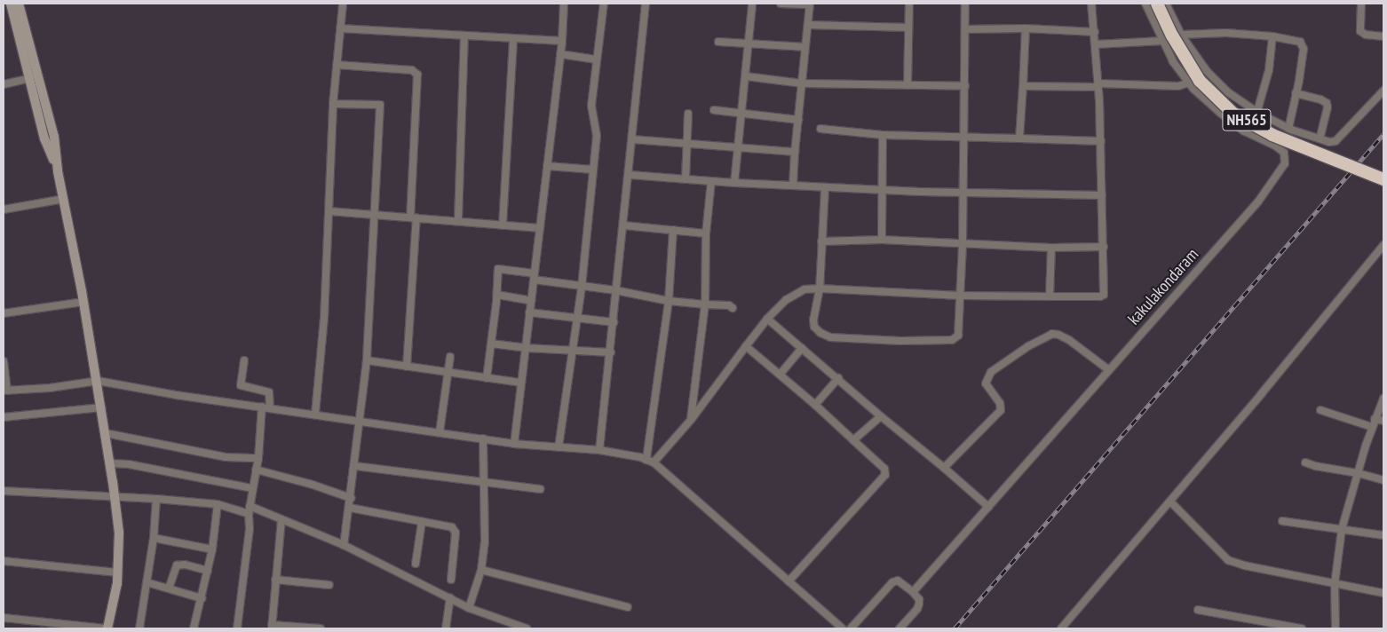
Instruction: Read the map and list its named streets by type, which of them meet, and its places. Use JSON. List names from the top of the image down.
{
  "streets": {
    "highway": ["NH565"],
    "street": ["kakulakondaram"]
  }
}
